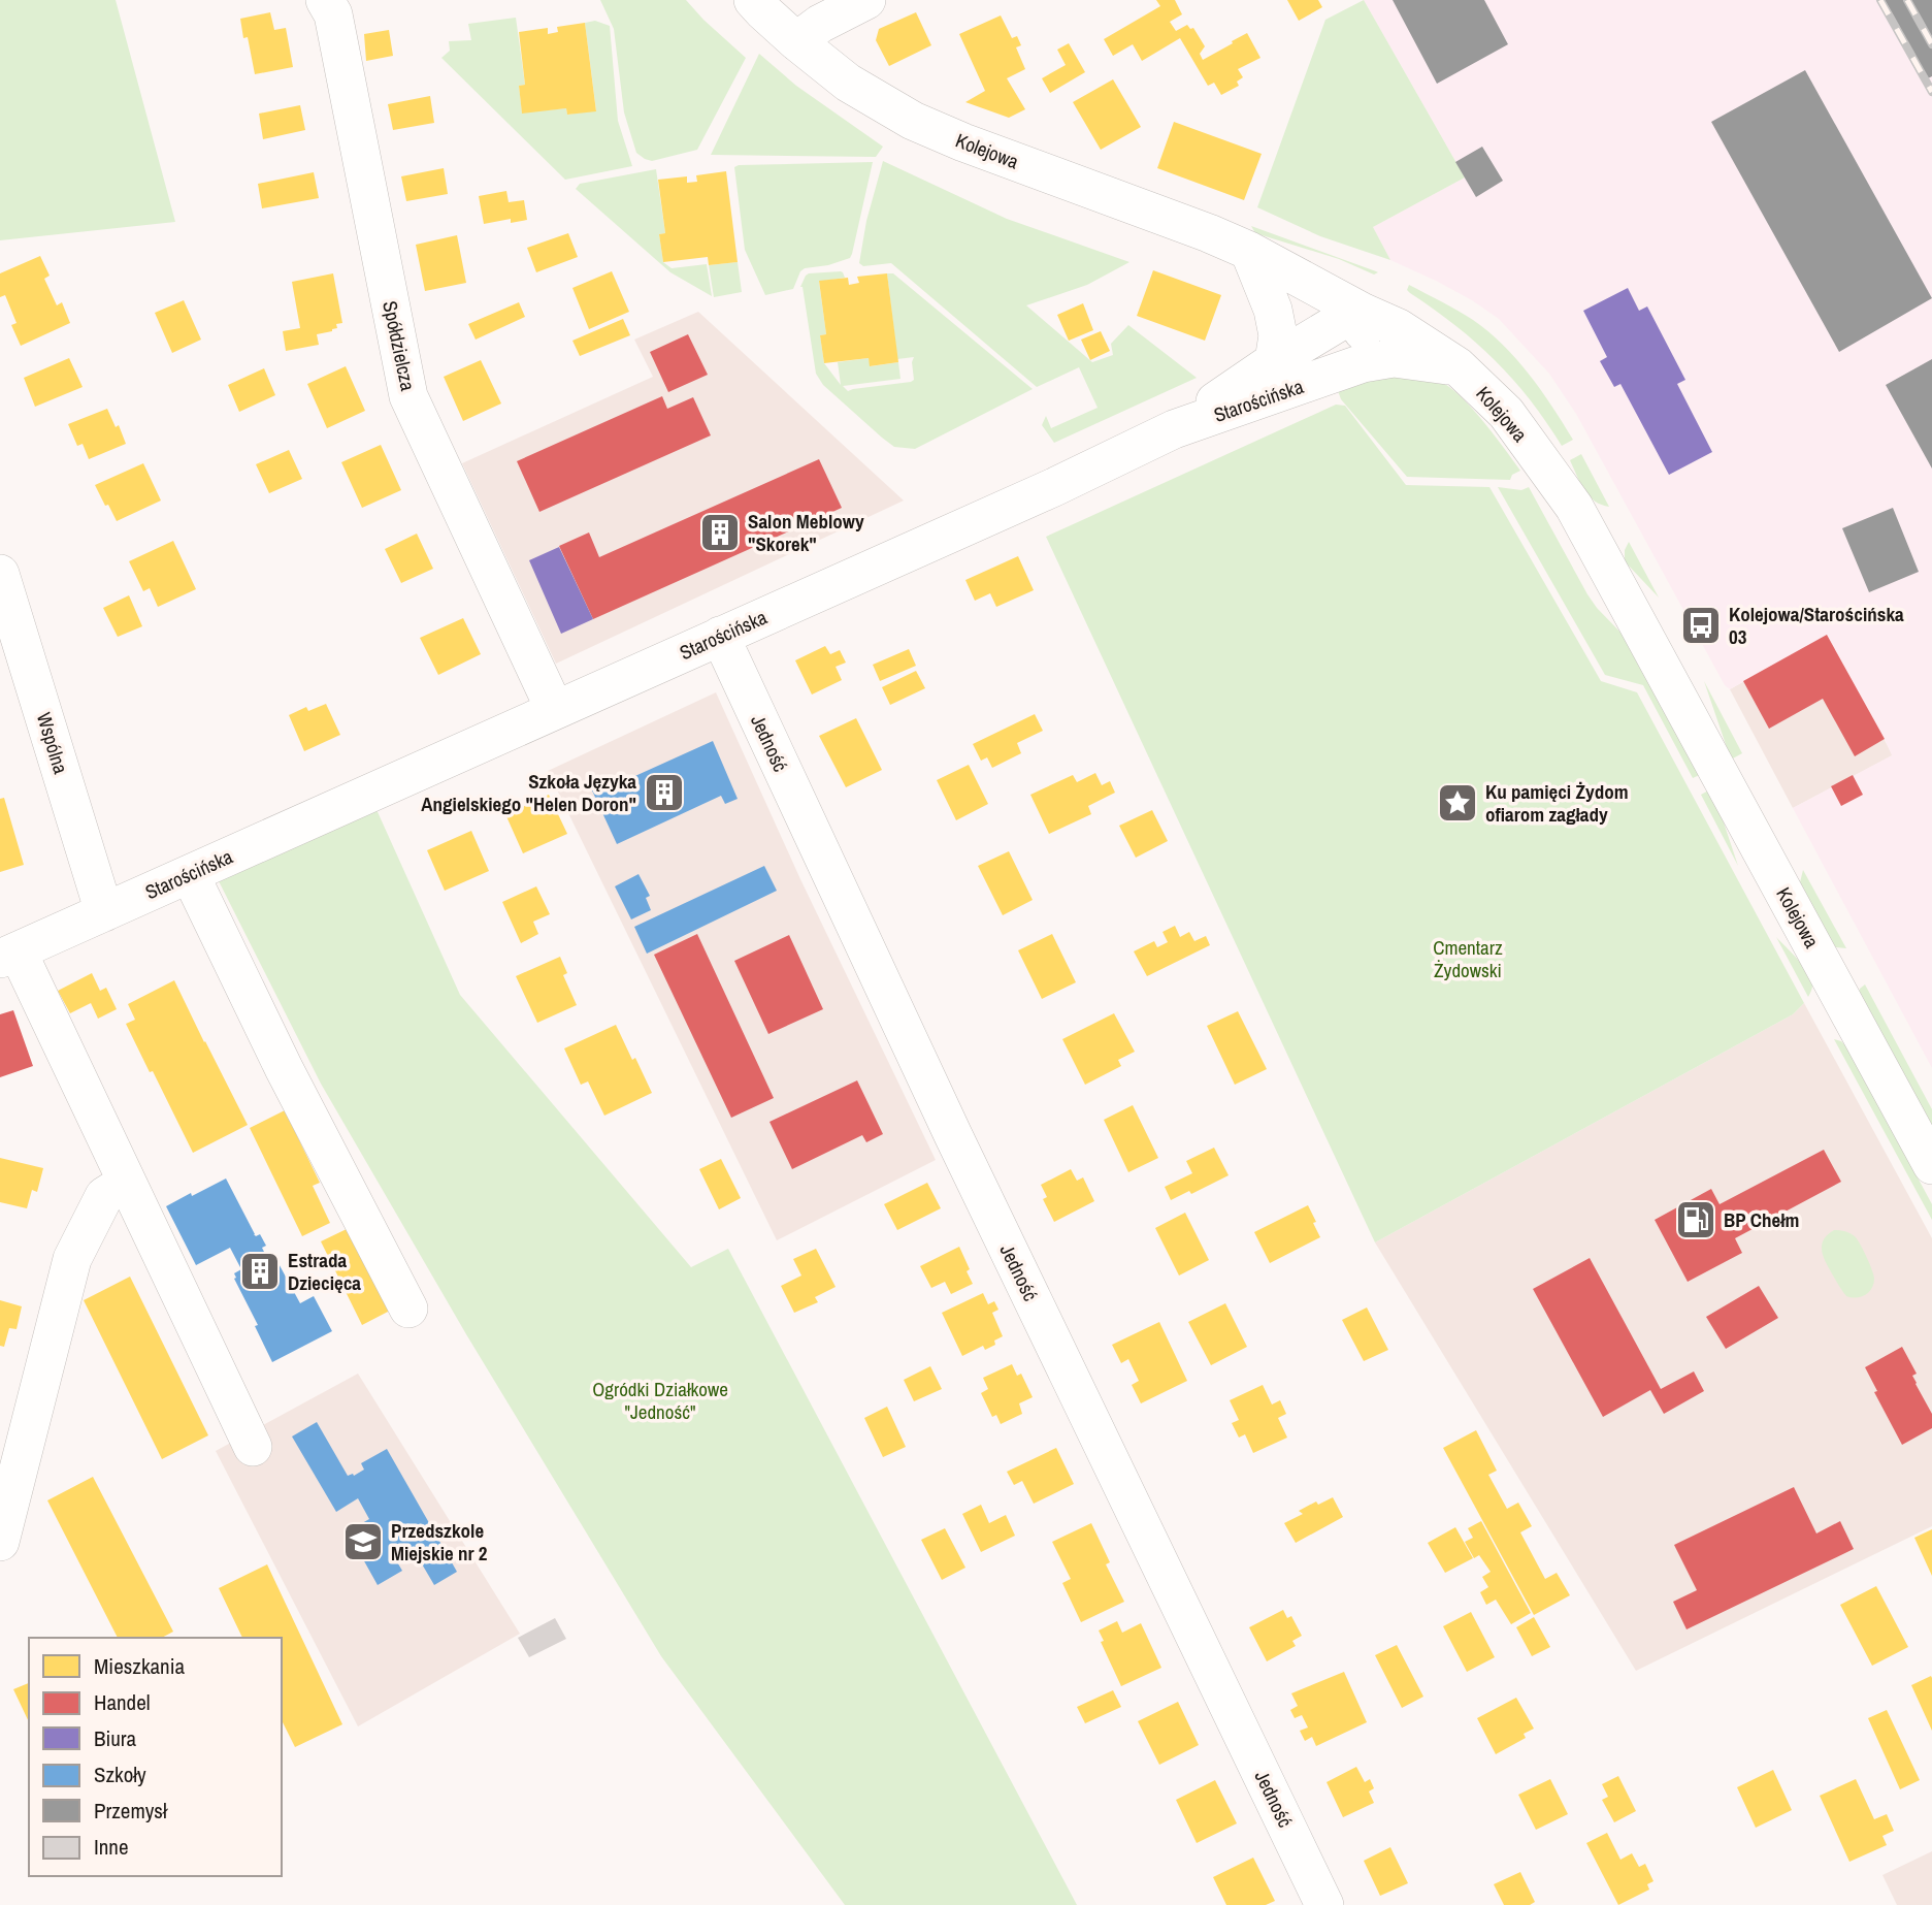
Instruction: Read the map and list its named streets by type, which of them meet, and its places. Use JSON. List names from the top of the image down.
{
  "streets": {
    "street": [
      "Kolejowa",
      "Spółdzielcza",
      "Starościńska",
      "Wspólna",
      "Jedność"
    ]
  },
  "crossings": [
    ["Kolejowa", "Starościńska"],
    ["Spółdzielcza", "Starościńska"],
    ["Starościńska", "Wspólna"],
    ["Starościńska", "Jedność"]
  ],
  "parks": ["Cmentarz Żydowski", "Ogródki Działkowe \"Jedność\""],
  "places": {
    "building": ["Salon Meblowy \"Skorek\"", "Szkoła Języka Angielskiego \"Helen Doron\"", "Estrada Dziecięca"],
    "bus stop": ["Kolejowa/Starościńska 03"],
    "place": ["Ku pamięci Żydom ofiarom zagłady"],
    "fuel station": ["BP Chełm"],
    "school or university": ["Przedszkole Miejskie nr 2"]
  },
  "legend": [
    "Mieszkania",
    "Handel",
    "Biura",
    "Szkoły",
    "Przemysł",
    "Inne"
  ]
}
